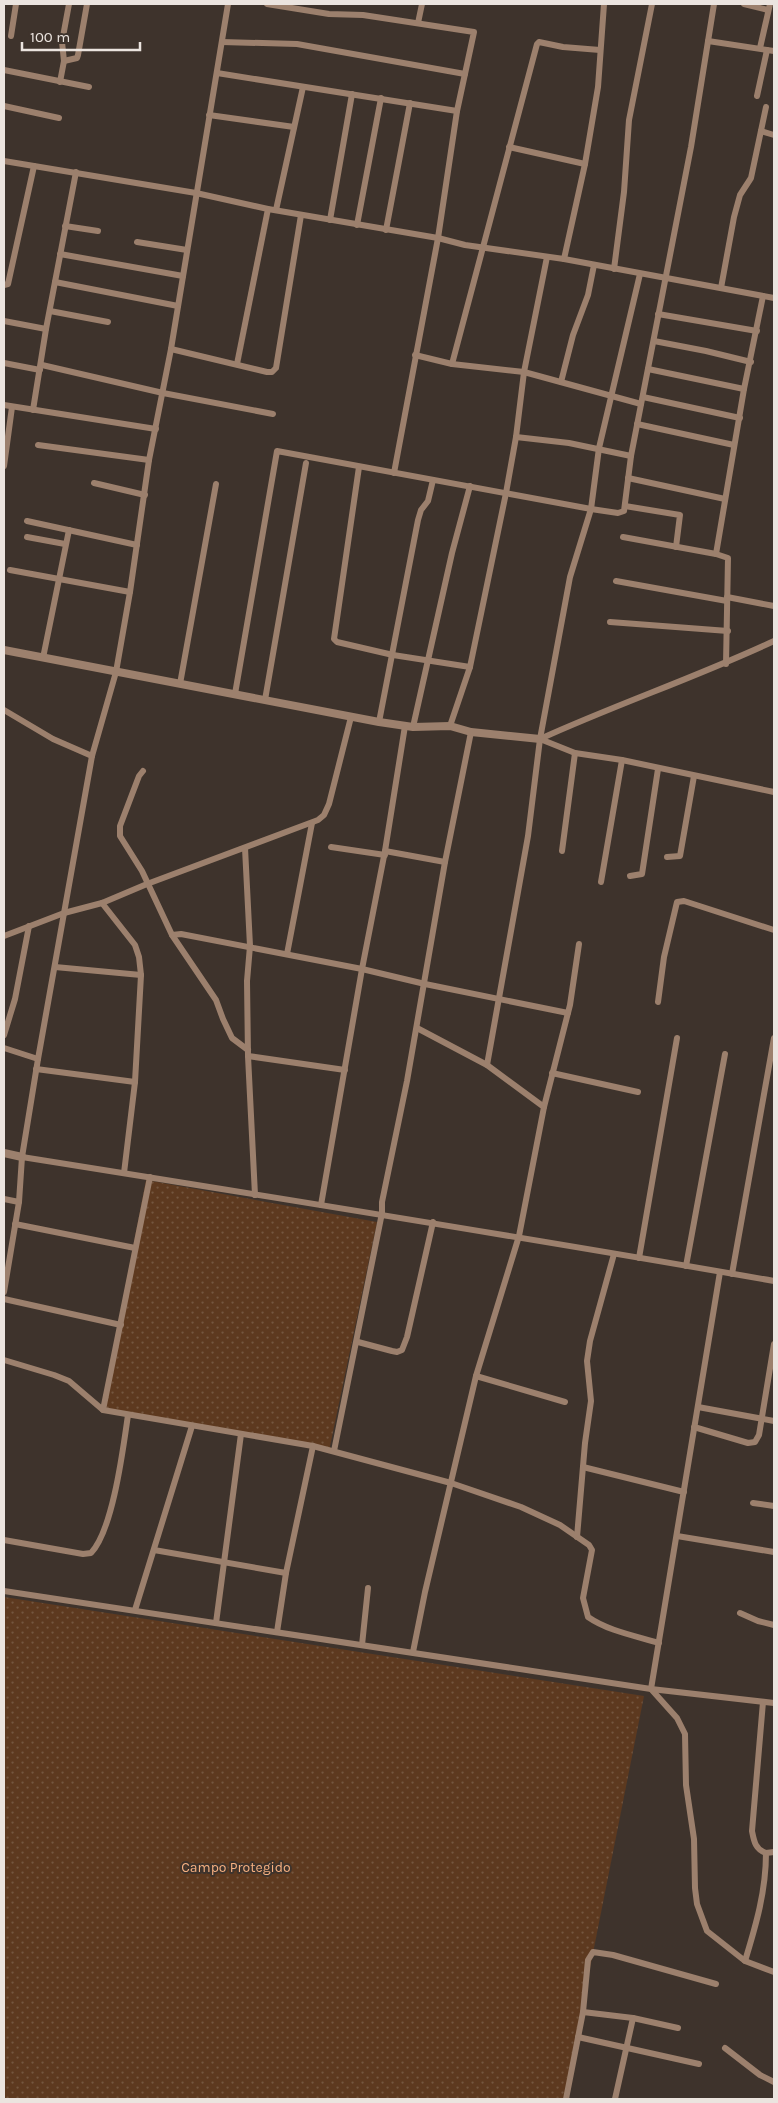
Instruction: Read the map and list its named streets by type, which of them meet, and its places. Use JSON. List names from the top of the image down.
{
  "parks": ["Campo Protegido"],
  "scale_bar": "100 m"
}
